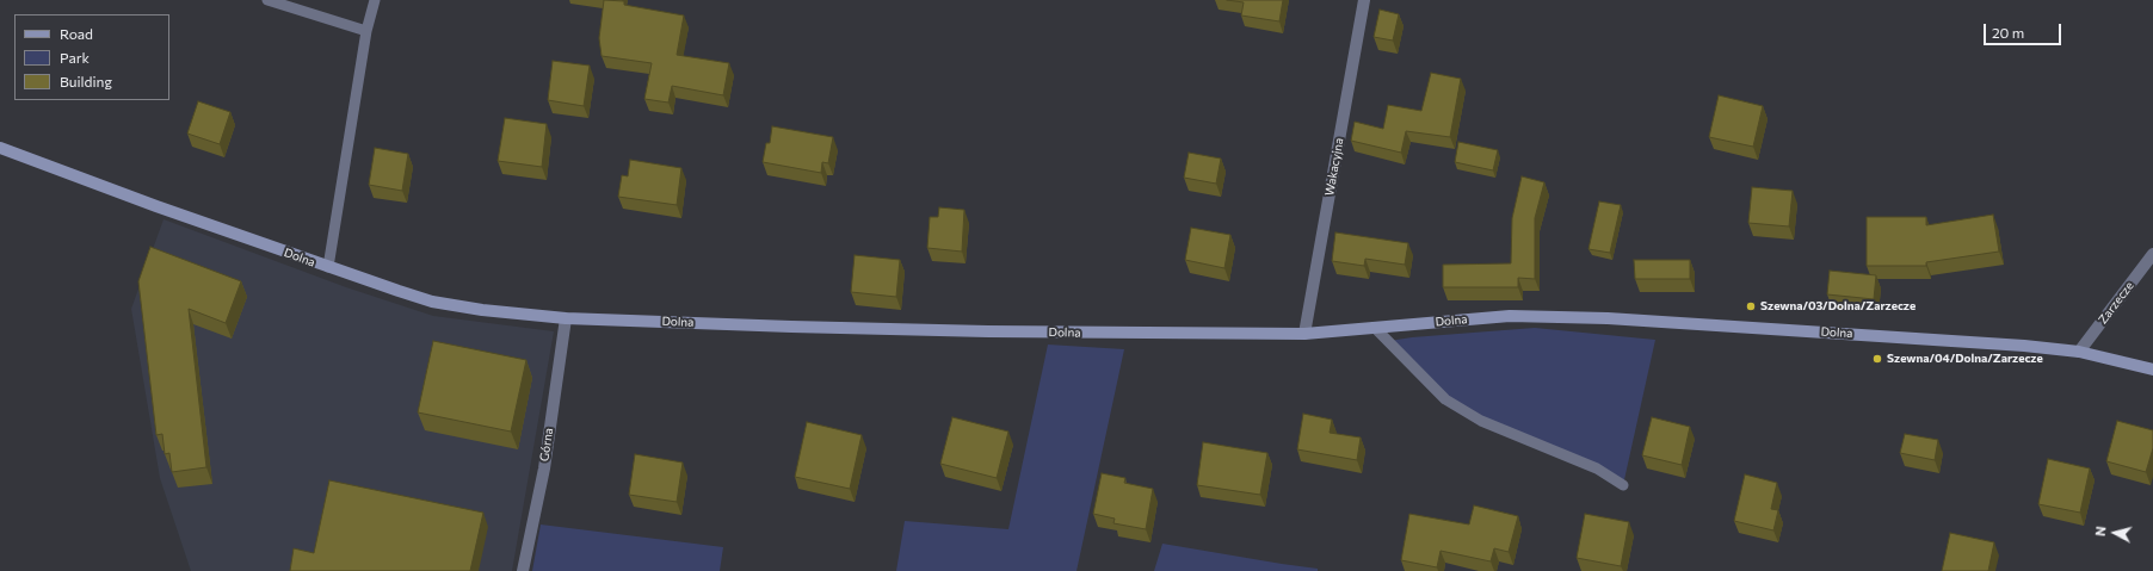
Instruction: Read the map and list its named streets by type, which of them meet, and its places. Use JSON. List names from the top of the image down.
{
  "streets": {
    "street": [
      "Wakacyjna",
      "Dolna",
      "Zarzecze",
      "Górna"
    ]
  },
  "crossings": [
    ["Wakacyjna", "Dolna"],
    ["Dolna", "Zarzecze"],
    ["Dolna", "Górna"]
  ],
  "places": ["Szewna/03/Dolna/Zarzecze", "Szewna/04/Dolna/Zarzecze"],
  "legend": ["Road", "Park", "Building"],
  "scale_bar": "20 m",
  "north": "left"
}
